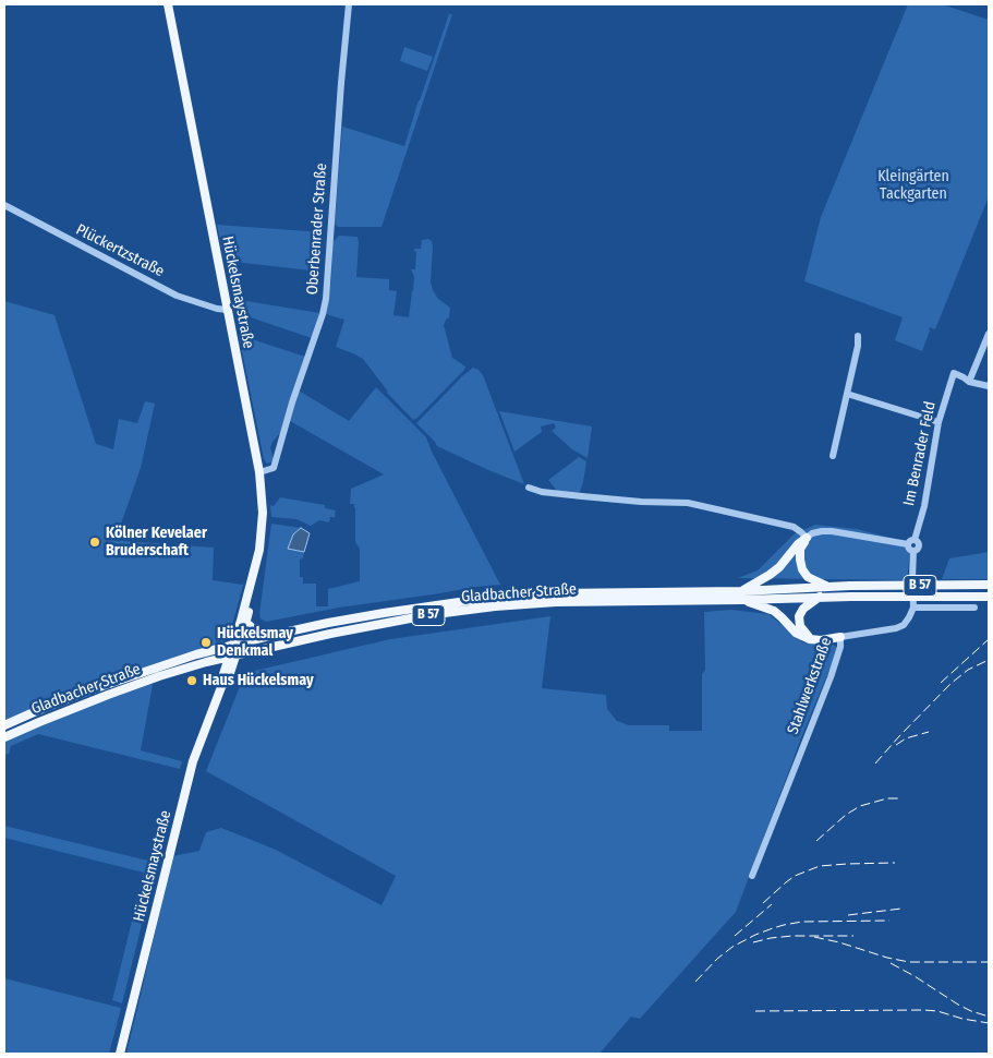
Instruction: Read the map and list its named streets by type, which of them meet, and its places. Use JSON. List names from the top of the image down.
{
  "streets": {
    "main road": ["Hückelsmaystraße", "B 57", "Gladbacher Straße"],
    "street": [
      "Oberbenrader Straße",
      "Plückertzstraße",
      "Im Benrader Feld",
      "Stahlwerkstraße"
    ]
  },
  "crossings": [
    ["Oberbenrader Straße", "Hückelsmaystraße"],
    ["Plückertzstraße", "Hückelsmaystraße"],
    ["Hückelsmaystraße", "Gladbacher Straße"]
  ],
  "parks": ["Kleingärten Tackgarten"],
  "places": ["Kölner Kevelaer Bruderschaft", "Hückelsmay Denkmal", "Haus Hückelsmay"]
}
